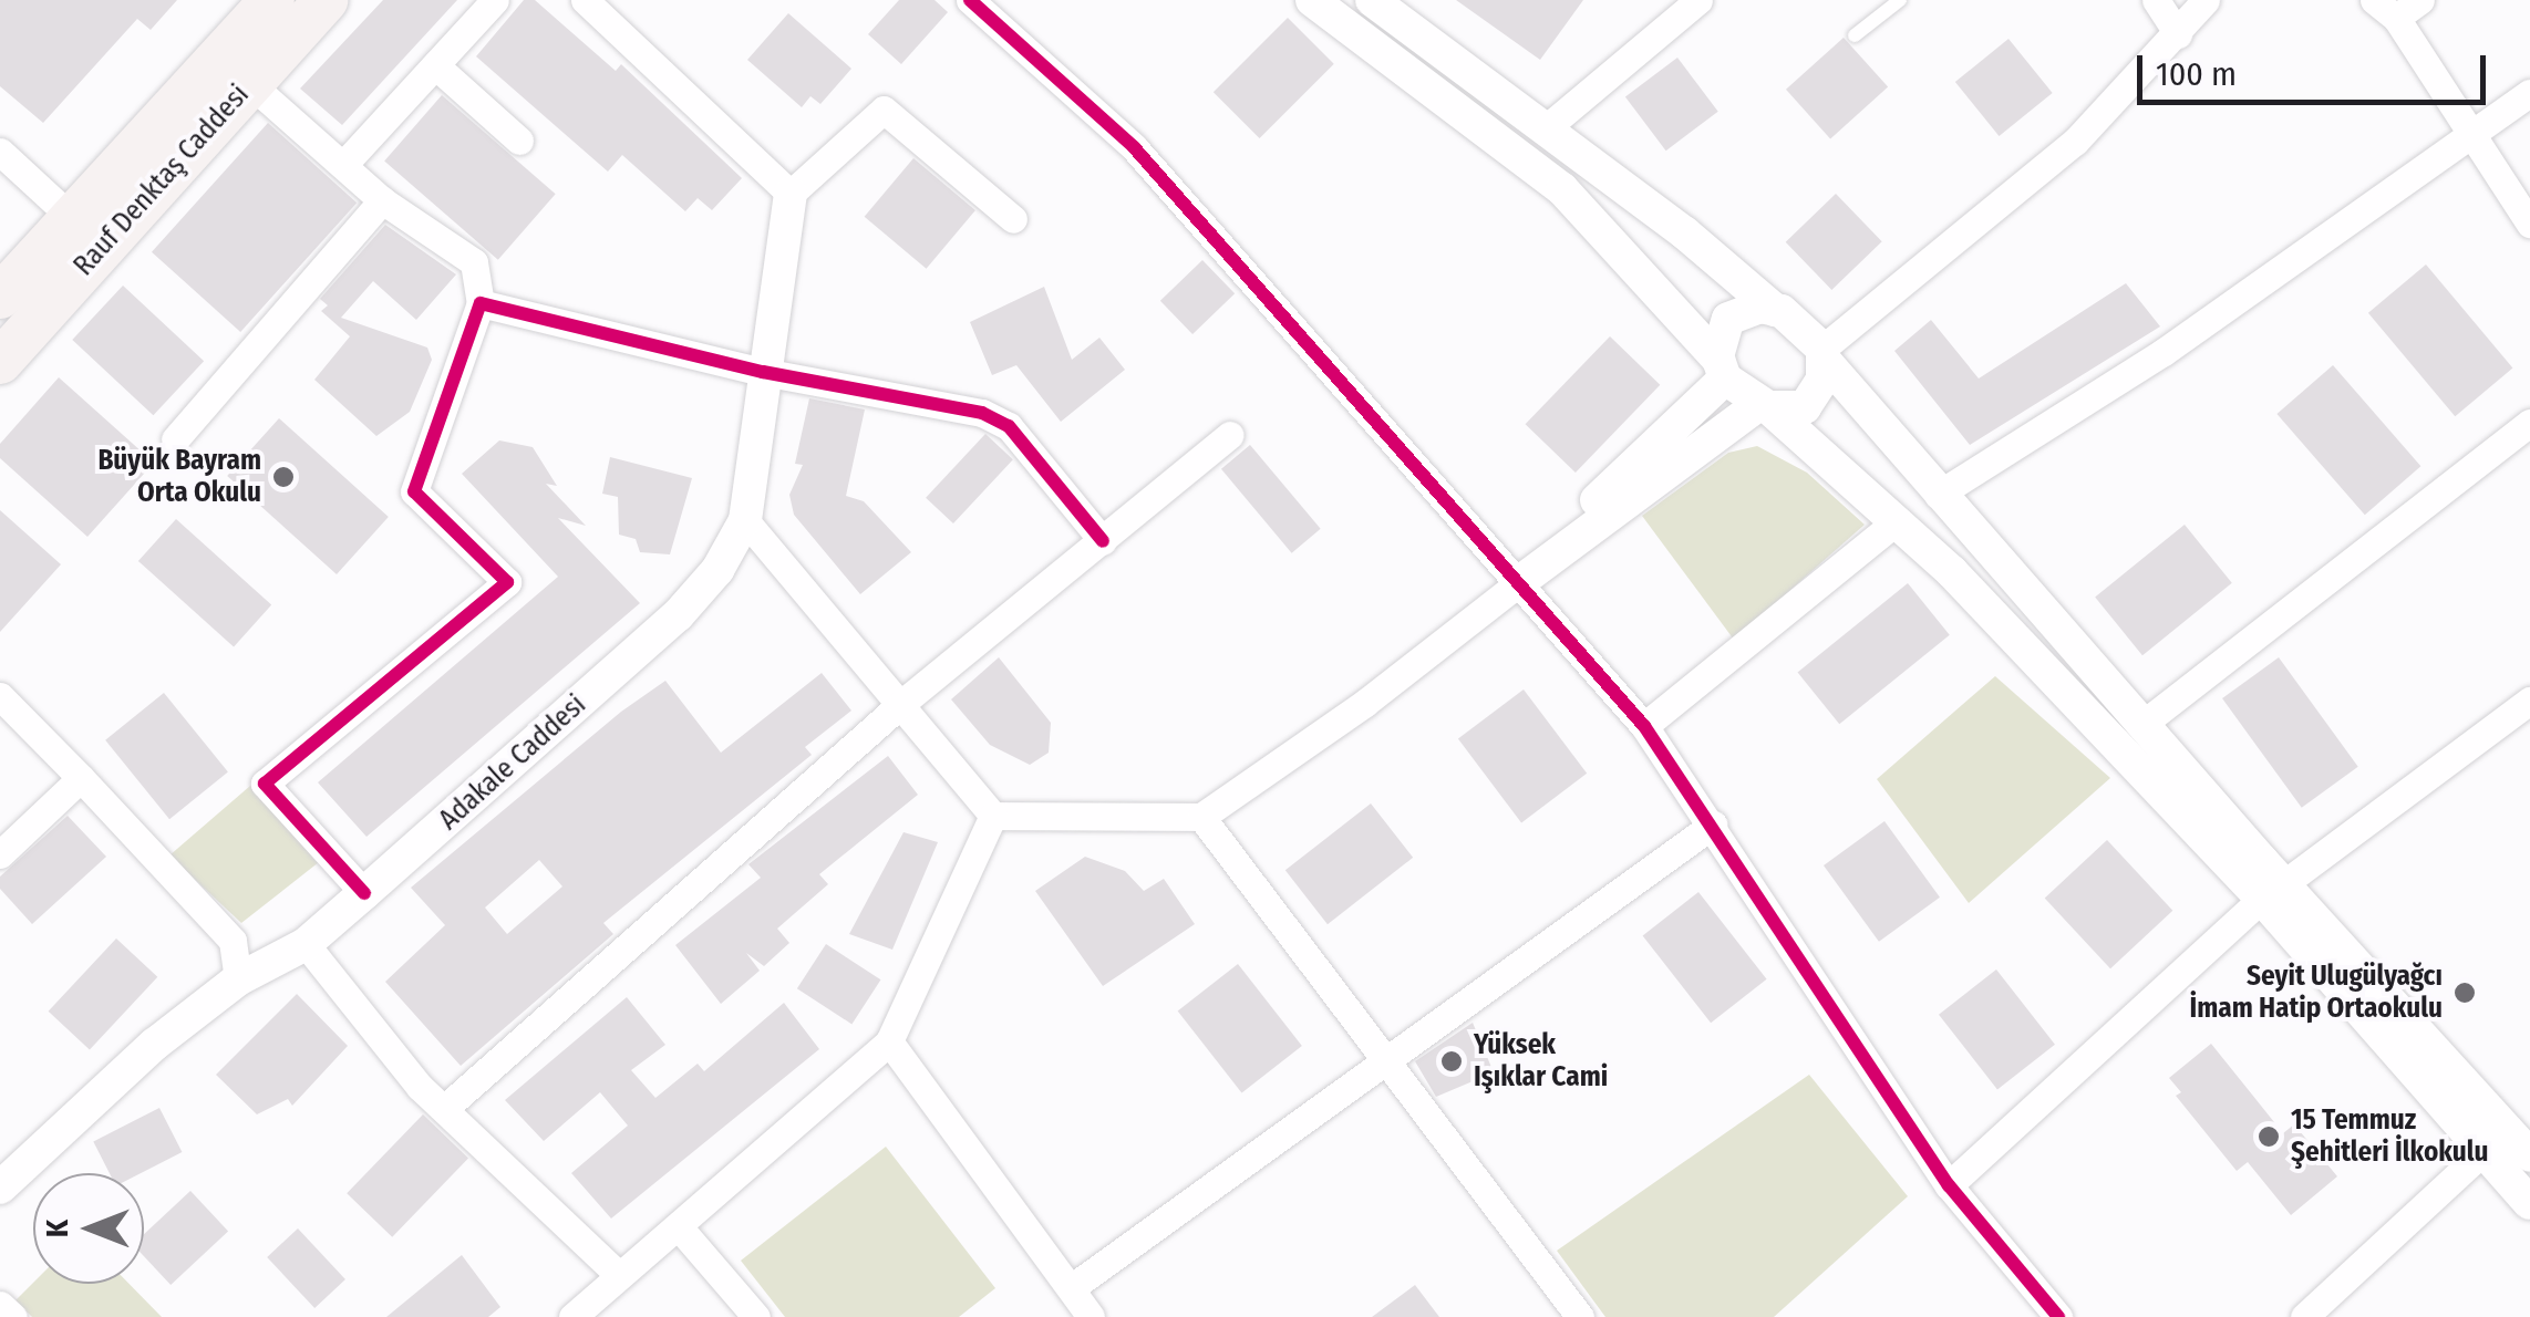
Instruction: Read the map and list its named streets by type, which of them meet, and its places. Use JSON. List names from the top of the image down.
{
  "streets": {
    "main road": ["Rauf Denktaş Caddesi"],
    "street": ["Adakale Caddesi"]
  },
  "places": [
    "Büyük Bayram Orta Okulu",
    "Seyit Ulugülyağcı İmam Hatip Ortaokulu",
    "Yüksek Işıklar Cami",
    "15 Temmuz Şehitleri İlkokulu"
  ],
  "scale_bar": "100 m",
  "north": "left"
}
